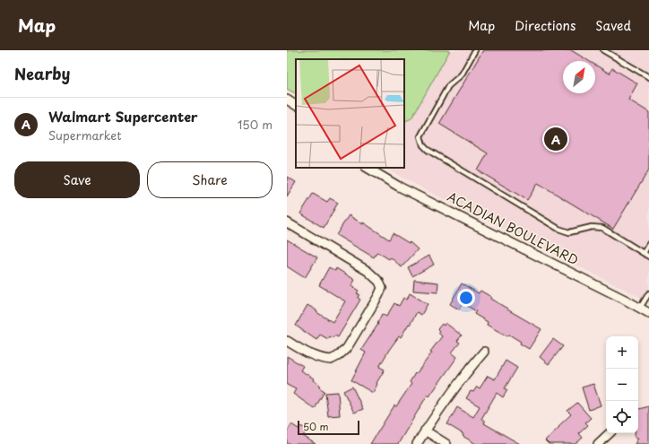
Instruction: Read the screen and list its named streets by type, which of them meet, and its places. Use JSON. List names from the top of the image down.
{
  "streets": {
    "street": ["ACADIAN BOULEVARD"]
  },
  "scale_bar": "50 m",
  "north": "top right",
  "page": {
    "header": "Map",
    "nav": ["Map", "Directions", "Saved"],
    "heading": "Nearby",
    "list": [
      {
        "mark": "A",
        "name": "Walmart Supercenter",
        "note": "Supermarket",
        "value": "150 m"
      }
    ],
    "pins": "A",
    "buttons": ["Save", "Share"],
    "map_buttons": ["+", "−"],
    "scale": "50 m"
  }
}
